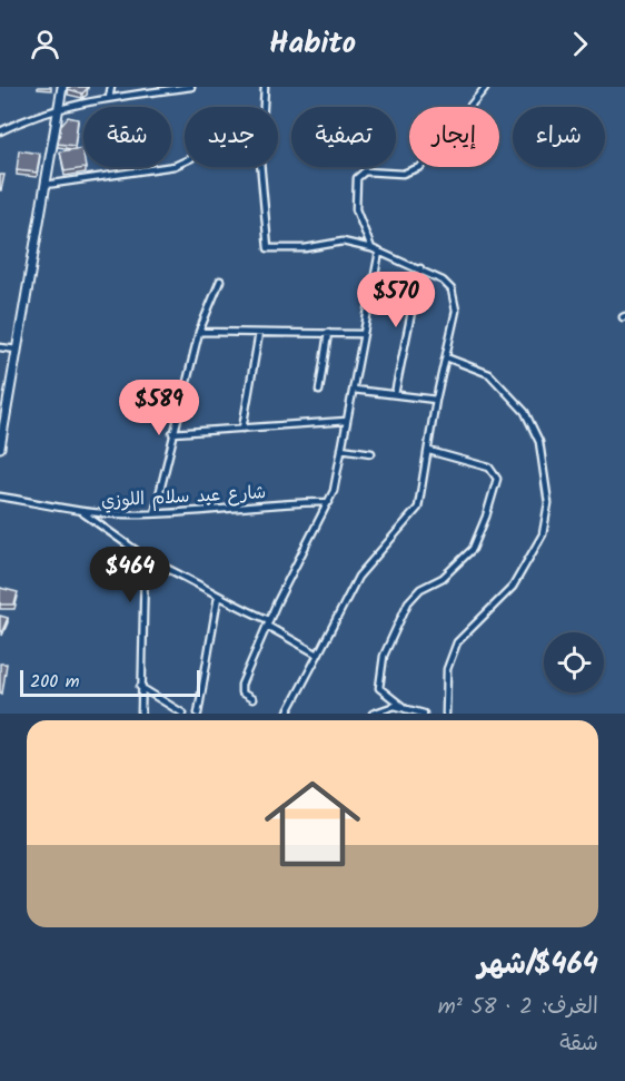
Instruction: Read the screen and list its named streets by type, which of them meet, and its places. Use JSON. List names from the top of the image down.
{
  "streets": {
    "street": ["شارع عيد سلام اللوزي"]
  },
  "scale_bar": "200 m",
  "page": {
    "header": "Habito",
    "chip": [
      "شراء",
      "إيجار",
      "تصفية",
      "جديد",
      "شقة"
    ],
    "price": ["$570", "$589", "$464"],
    "scale": "200 m",
    "list": [
      {
        "name": "$464/شهر",
        "note": "الغرف: 2 · 58 m² · شقة"
      }
    ]
  }
}
